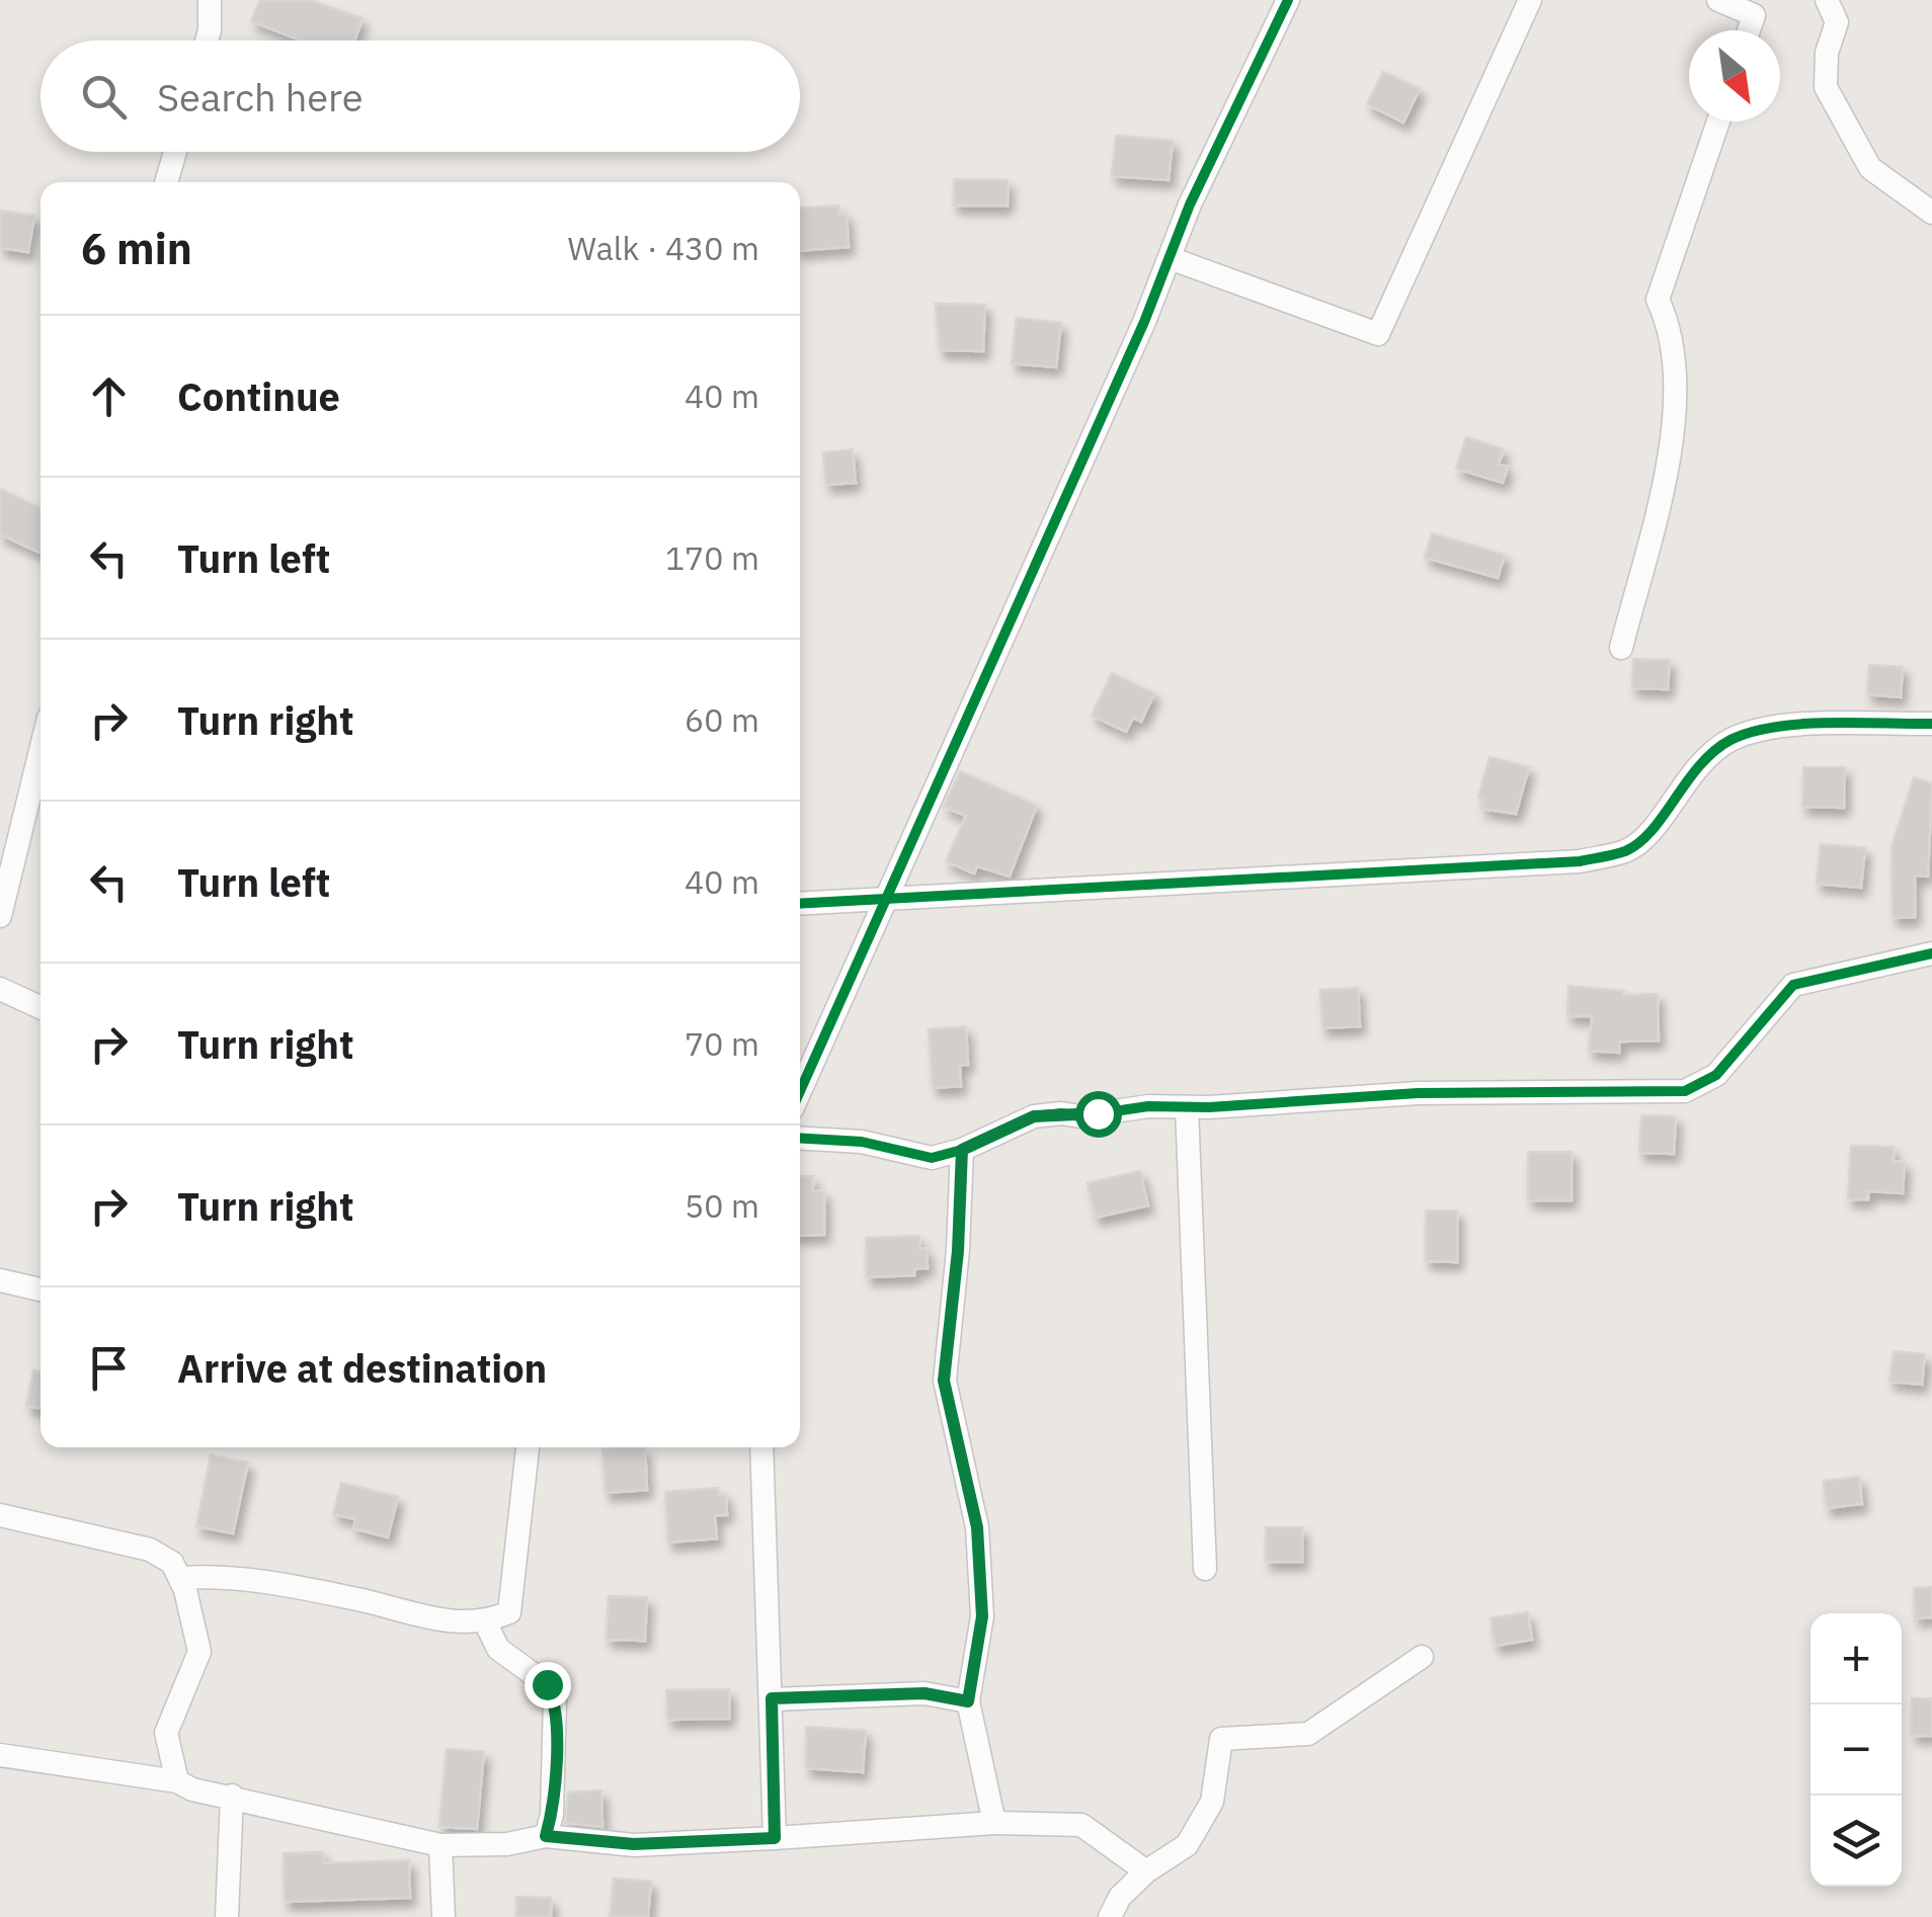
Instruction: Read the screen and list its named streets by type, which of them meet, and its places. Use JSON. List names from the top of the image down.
{
  "north": "bottom right",
  "page": {
    "search": "Search here",
    "heading": ["6 min", "Walk · 430 m"],
    "list": [
      ["Continue", "40 m"],
      ["Turn left", "170 m"],
      ["Turn right", "60 m"],
      ["Turn left", "40 m"],
      ["Turn right", "70 m"],
      ["Turn right", "50 m"],
      "Arrive at destination"
    ],
    "map_buttons": ["+", "−"]
  }
}
